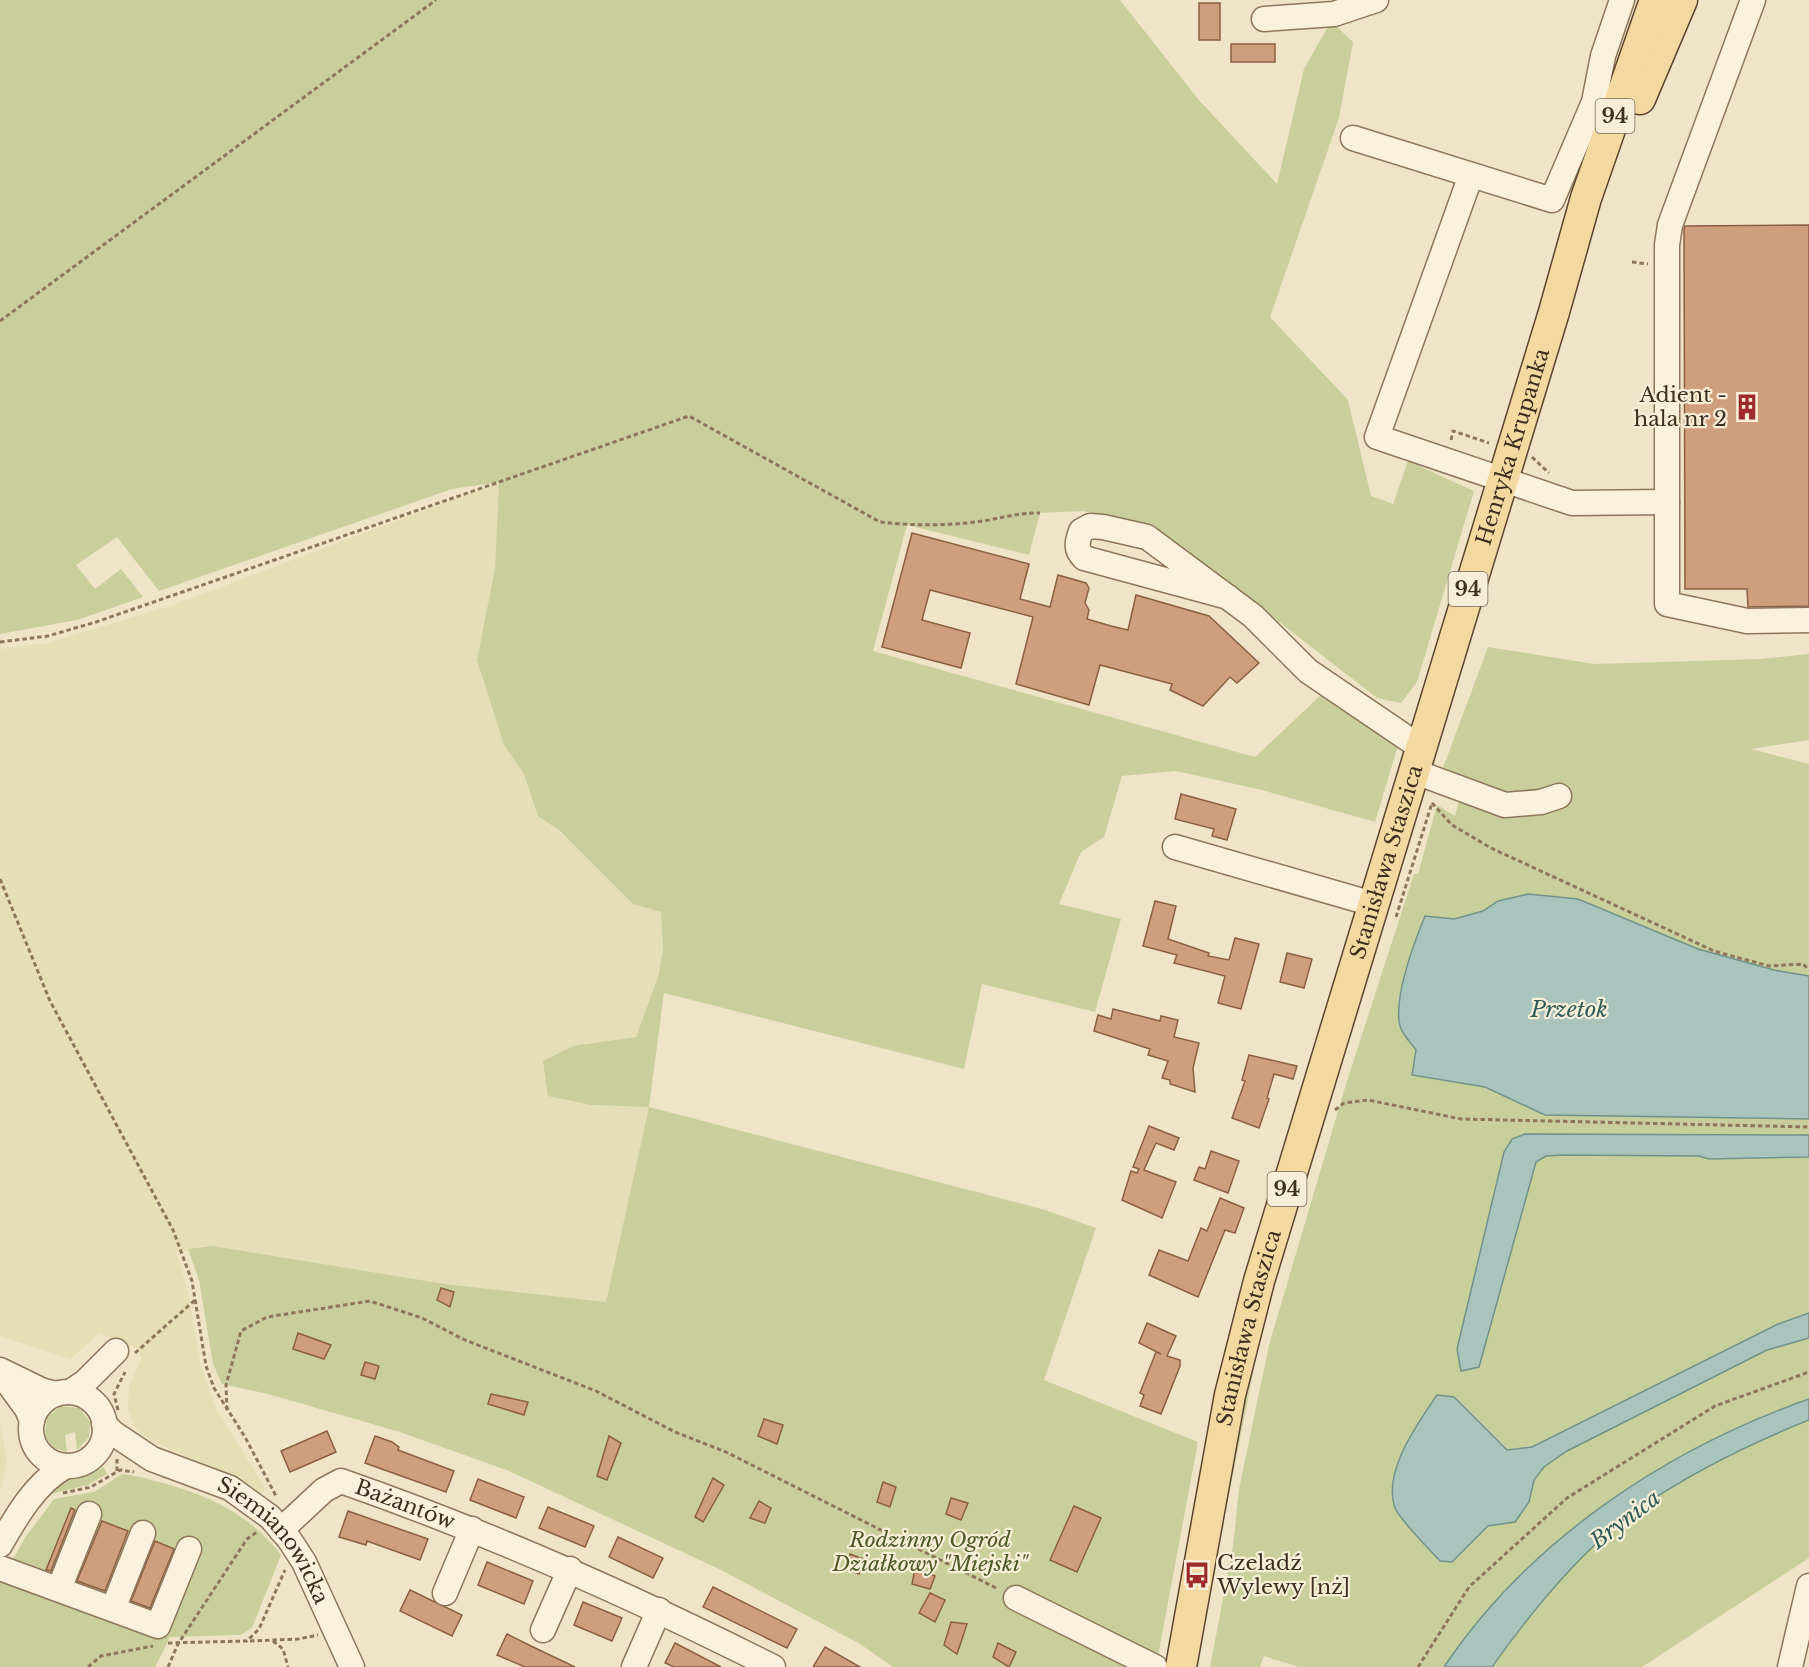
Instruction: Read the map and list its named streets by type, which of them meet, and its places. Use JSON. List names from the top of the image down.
{
  "streets": {
    "main road": ["94", "Henryka Krupanka", "Stanisława Staszica"],
    "street": ["Bażantów", "Siemianowicka"]
  },
  "crossings": [
    ["Henryka Krupanka", "Stanisława Staszica"],
    ["Bażantów", "Siemianowicka"]
  ],
  "water": ["Przetok", "Brynica"],
  "parks": ["Rodzinny Ogród Działkowy \"Miejski\""],
  "places": {
    "building": ["Adient - hala nr 2"],
    "bus stop": ["Czeladź Wylewy [nż]"]
  }
}
